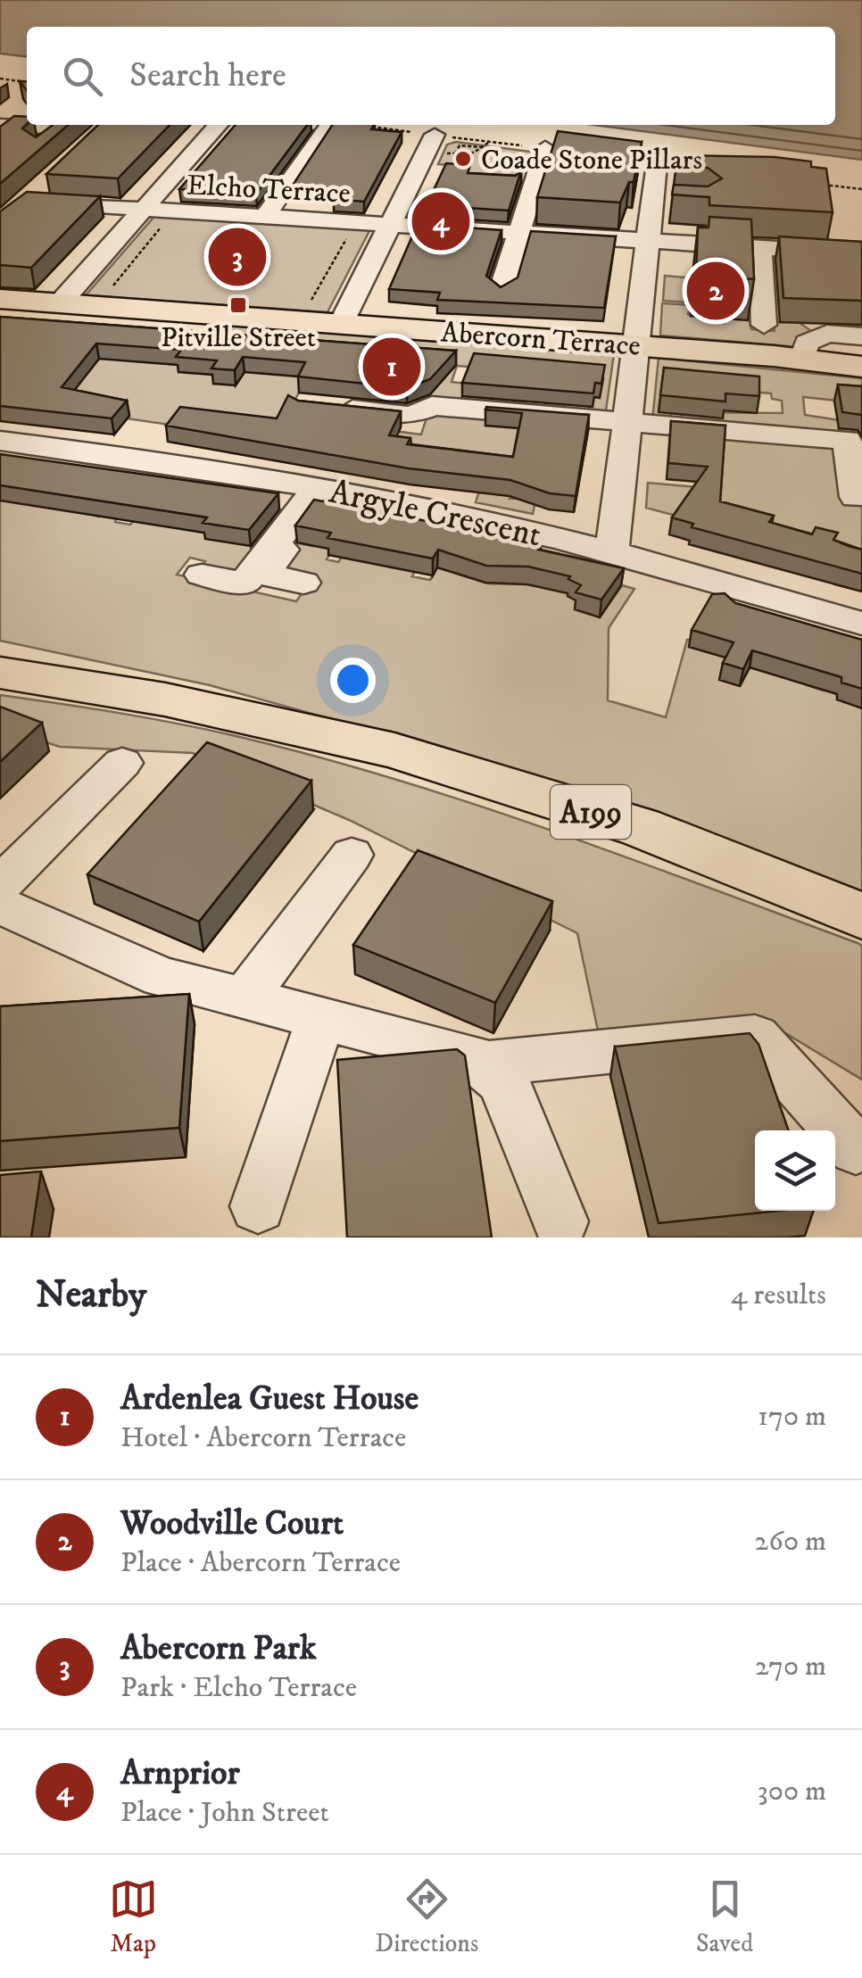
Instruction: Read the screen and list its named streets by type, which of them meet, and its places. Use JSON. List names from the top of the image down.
{
  "streets": {
    "main road": ["Abercorn Terrace", "A199"],
    "street": ["Elcho Terrace", "Argyle Crescent"]
  },
  "places": {
    "other": ["Coade Stone Pillars"],
    "transit": ["Pitville Street"]
  },
  "page": {
    "search": "Search here",
    "pins": [
      "4",
      "3",
      "2",
      "1"
    ],
    "heading": ["Nearby", "4 results"],
    "list": [
      {
        "mark": "1",
        "name": "Ardenlea Guest House",
        "note": "Hotel · Abercorn Terrace",
        "value": "170 m"
      },
      {
        "mark": "2",
        "name": "Woodville Court",
        "note": "Place · Abercorn Terrace",
        "value": "260 m"
      },
      {
        "mark": "3",
        "name": "Abercorn Park",
        "note": "Park · Elcho Terrace",
        "value": "270 m"
      },
      {
        "mark": "4",
        "name": "Arnprior",
        "note": "Place · John Street",
        "value": "300 m"
      }
    ],
    "nav": ["Map", "Directions", "Saved"]
  }
}
